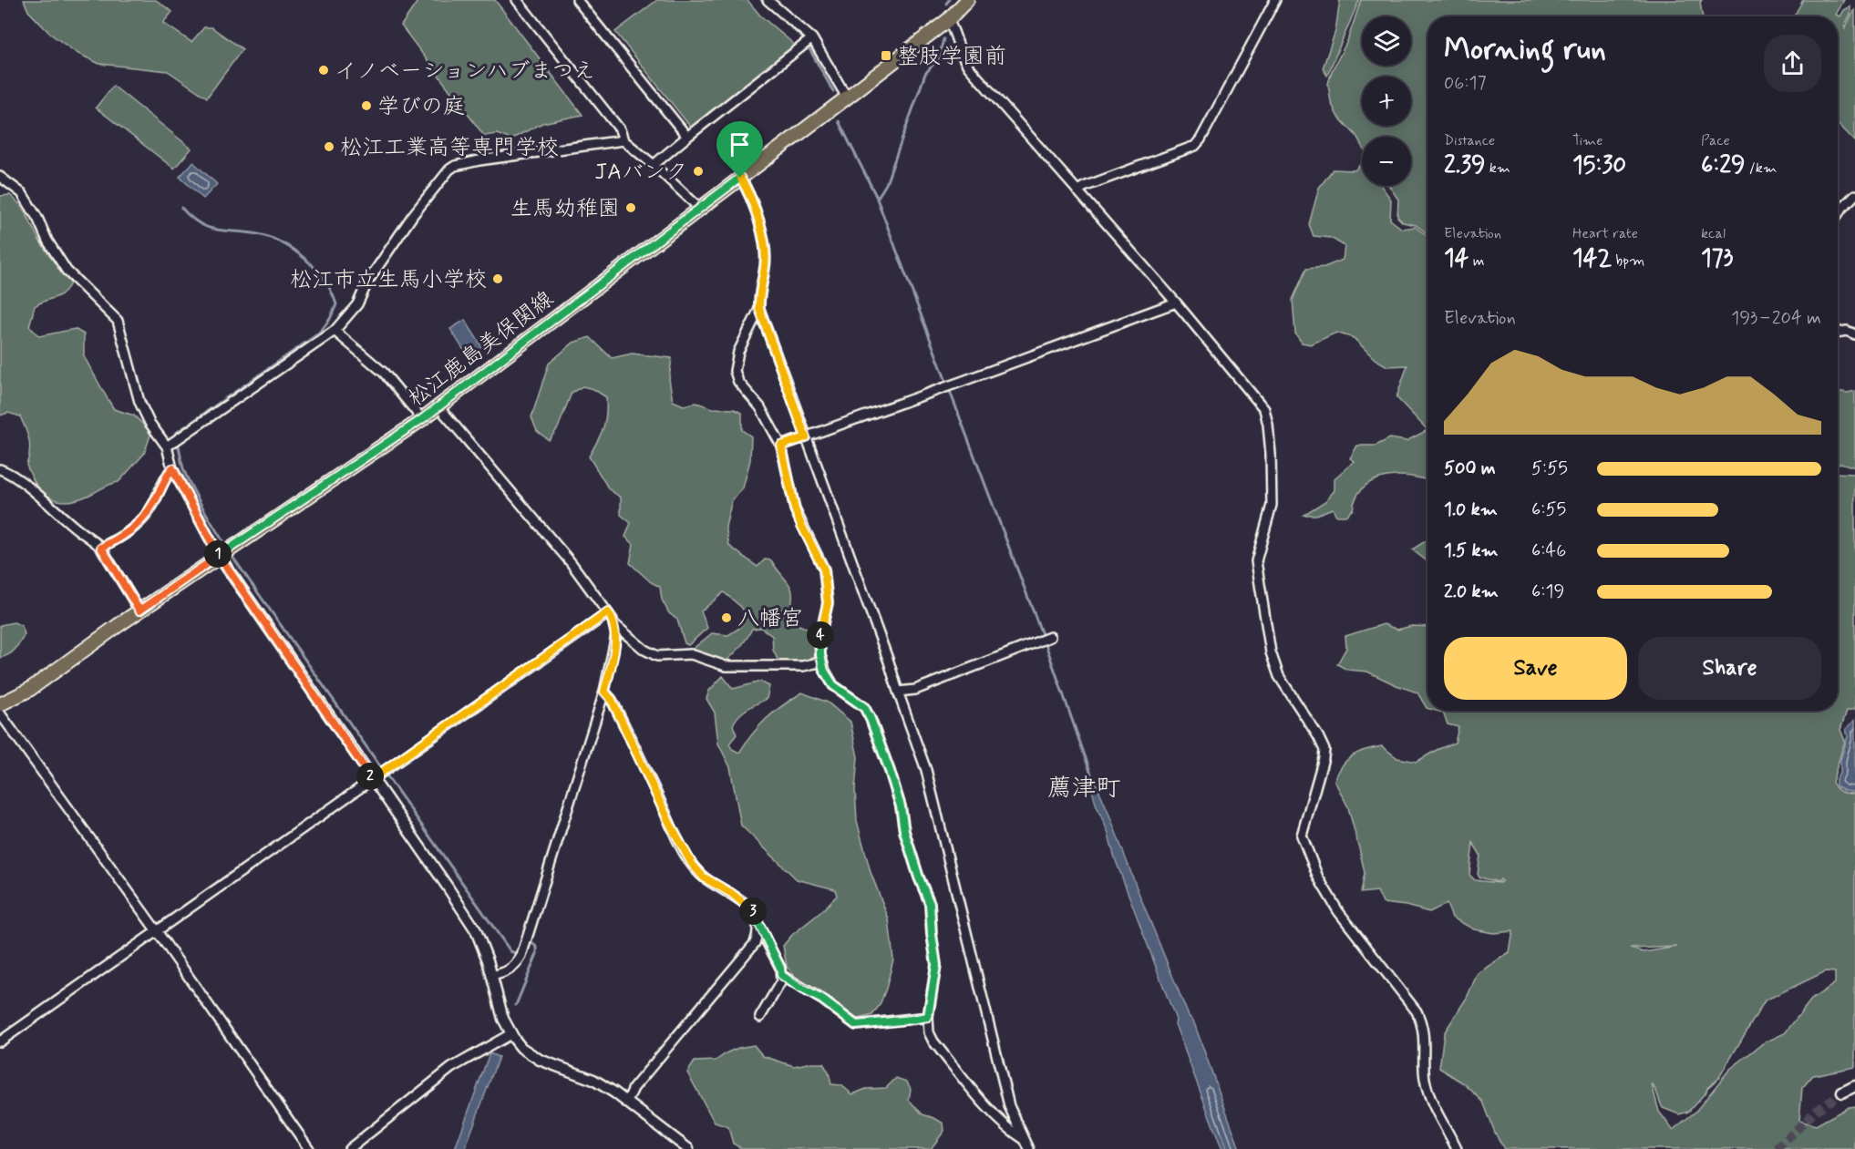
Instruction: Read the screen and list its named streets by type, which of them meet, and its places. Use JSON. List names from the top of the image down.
{
  "streets": {
    "main road": ["松江鹿島美保関線"]
  },
  "districts": ["薦津町"],
  "places": {
    "transit": ["整肢学園前"],
    "other": [
      "イノベーションハブまつえ",
      "学びの庭",
      "松江工業高等専門学校",
      "JAバンク",
      "生馬幼稚園",
      "松江市立生馬小学校",
      "八幡宮"
    ]
  },
  "page": {
    "map_buttons": ["+", "−"],
    "heading": ["Morning run", "06:17"],
    "stats": [
      ["Distance", "2.39 km"],
      ["Time", "15:30"],
      ["Pace", "6:29 /km"],
      ["Elevation", "14 m"],
      ["Heart rate", "142 bpm"],
      ["kcal", "173"]
    ],
    "chart": ["Elevation", "193–204 m"],
    "list": [
      {
        "name": "500 m",
        "note": "5:55"
      },
      {
        "name": "1.0 km",
        "note": "6:55"
      },
      {
        "name": "1.5 km",
        "note": "6:46"
      },
      {
        "name": "2.0 km",
        "note": "6:19"
      }
    ],
    "pins": [
      "1",
      "4",
      "2",
      "3"
    ],
    "buttons": ["Save", "Share"]
  }
}
